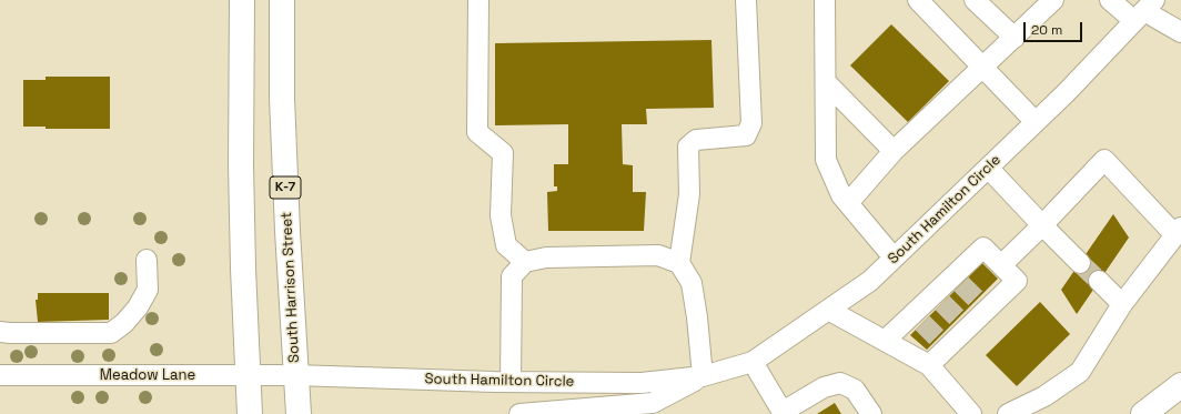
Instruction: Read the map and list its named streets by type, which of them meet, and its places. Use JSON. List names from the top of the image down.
{
  "streets": {
    "highway": ["K-7", "South Harrison Street"],
    "street": ["South Hamilton Circle", "Meadow Lane"]
  },
  "crossings": [
    ["South Hamilton Circle", "South Harrison Street"],
    ["South Hamilton Circle", "Meadow Lane"],
    ["South Harrison Street", "Meadow Lane"]
  ],
  "scale_bar": "20 m"
}
